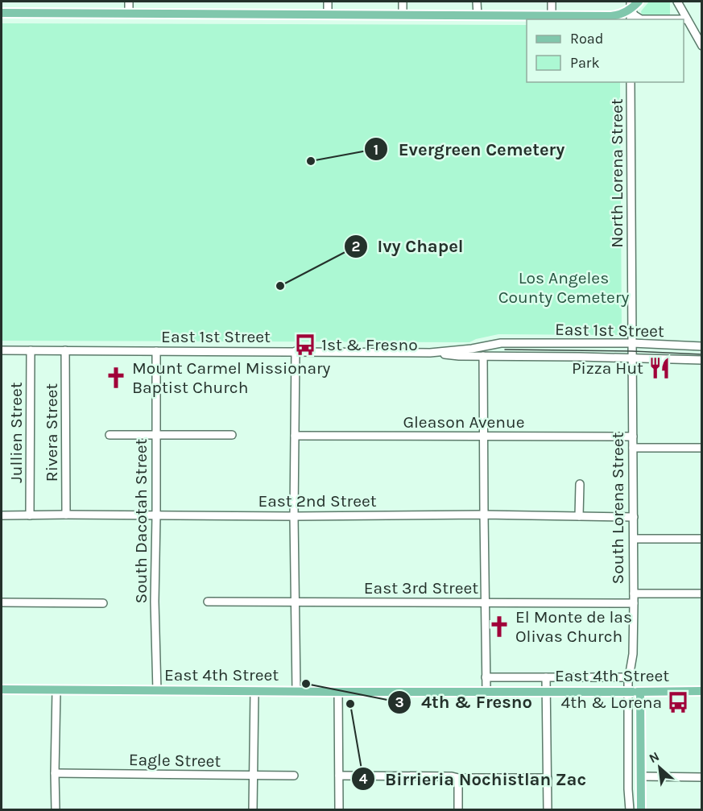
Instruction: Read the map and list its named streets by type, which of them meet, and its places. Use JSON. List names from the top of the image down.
{
  "streets": {
    "main road": ["East 4th Street"],
    "street": [
      "North Lorena Street",
      "East 1st Street",
      "Gleason Avenue",
      "Jullien Street",
      "Rivera Street",
      "East 2nd Street",
      "South Lorena Street",
      "South Dacotah Street",
      "East 3rd Street",
      "Eagle Street"
    ]
  },
  "crossings": [
    ["North Lorena Street", "East 1st Street"],
    ["North Lorena Street", "South Lorena Street"],
    ["East 1st Street", "Jullien Street"],
    ["East 1st Street", "Rivera Street"],
    ["East 1st Street", "South Lorena Street"],
    ["East 1st Street", "South Dacotah Street"],
    ["Gleason Avenue", "South Lorena Street"],
    ["Jullien Street", "East 2nd Street"],
    ["Rivera Street", "East 2nd Street"],
    ["East 2nd Street", "South Lorena Street"],
    ["East 2nd Street", "South Dacotah Street"],
    ["South Lorena Street", "East 3rd Street"],
    ["South Lorena Street", "East 4th Street"],
    ["South Dacotah Street", "East 4th Street"]
  ],
  "parks": ["Los Angeles County Cemetery"],
  "places": {
    "other": [
      "Evergreen Cemetery",
      "Ivy Chapel",
      "4th & Fresno",
      "Birrieria Nochistlan Zac"
    ],
    "bus stop": ["1st & Fresno", "4th & Lorena"],
    "restaurant": ["Pizza Hut"],
    "church": ["Mount Carmel Missionary Baptist Church", "El Monte de las Olivas Church"]
  },
  "legend": ["Road", "Park"],
  "north": "top left"
}
